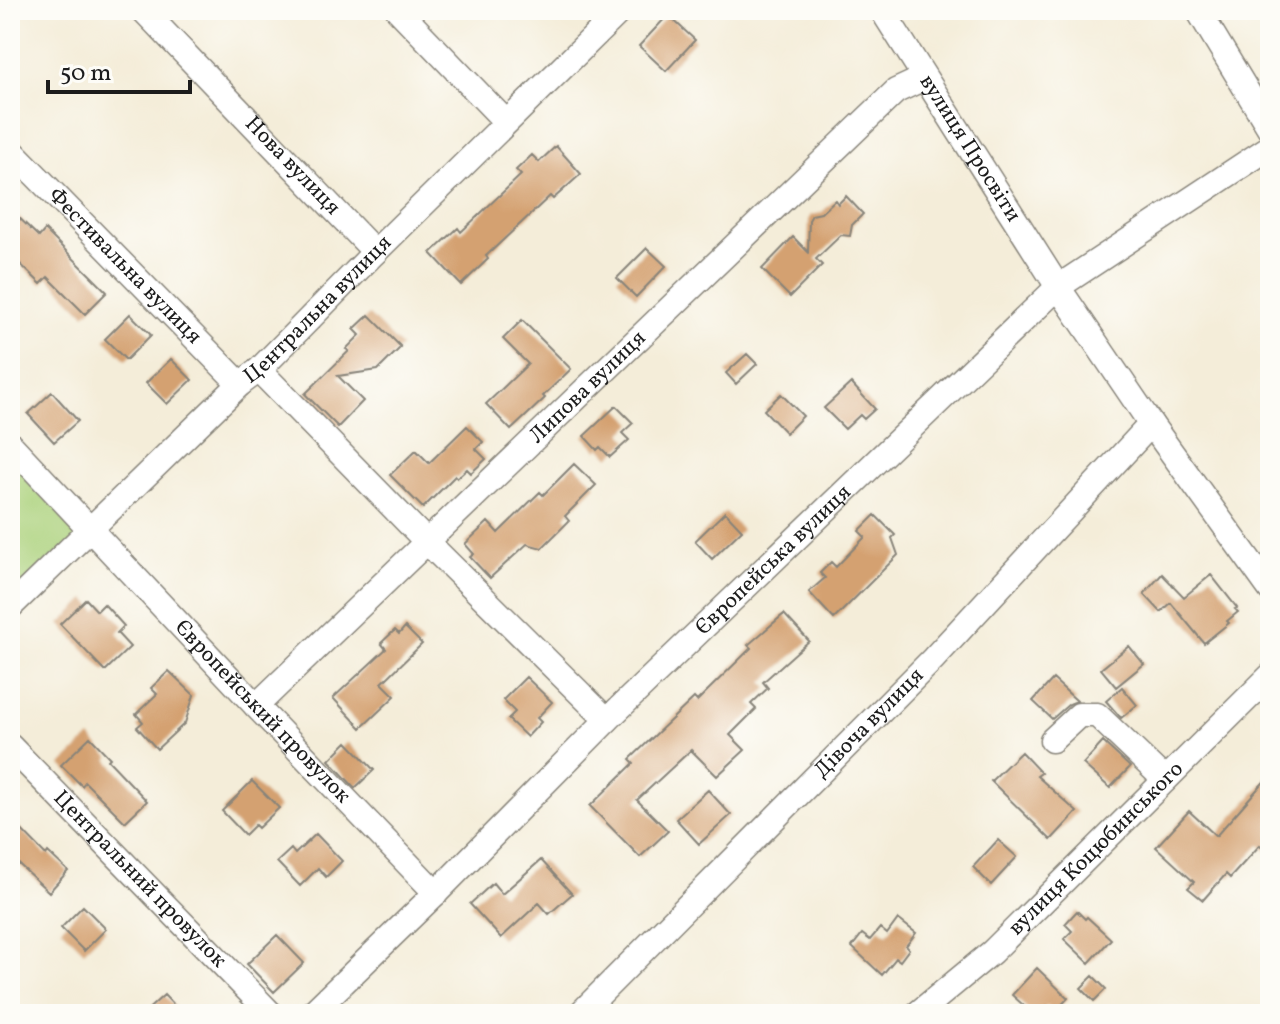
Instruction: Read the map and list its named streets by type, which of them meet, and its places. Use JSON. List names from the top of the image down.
{
  "streets": {
    "street": [
      "вулиця Просвіти",
      "Нова вулиця",
      "Фестивальна вулиця",
      "Центральна вулиця",
      "Липова вулиця",
      "Європейська вулиця",
      "Європейський провулок",
      "Дівоча вулиця",
      "вулиця Коцюбинського",
      "Центральний провулок"
    ]
  },
  "crossings": [
    ["вулиця Просвіти", "Липова вулиця"],
    ["вулиця Просвіти", "Європейська вулиця"],
    ["вулиця Просвіти", "Дівоча вулиця"],
    ["Нова вулиця", "Центральна вулиця"],
    ["Фестивальна вулиця", "Центральна вулиця"],
    ["Фестивальна вулиця", "Липова вулиця"],
    ["Фестивальна вулиця", "Європейська вулиця"],
    ["Центральна вулиця", "Європейський провулок"],
    ["Липова вулиця", "Європейський провулок"],
    ["Європейська вулиця", "Європейський провулок"]
  ],
  "scale_bar": "50 m"
}
